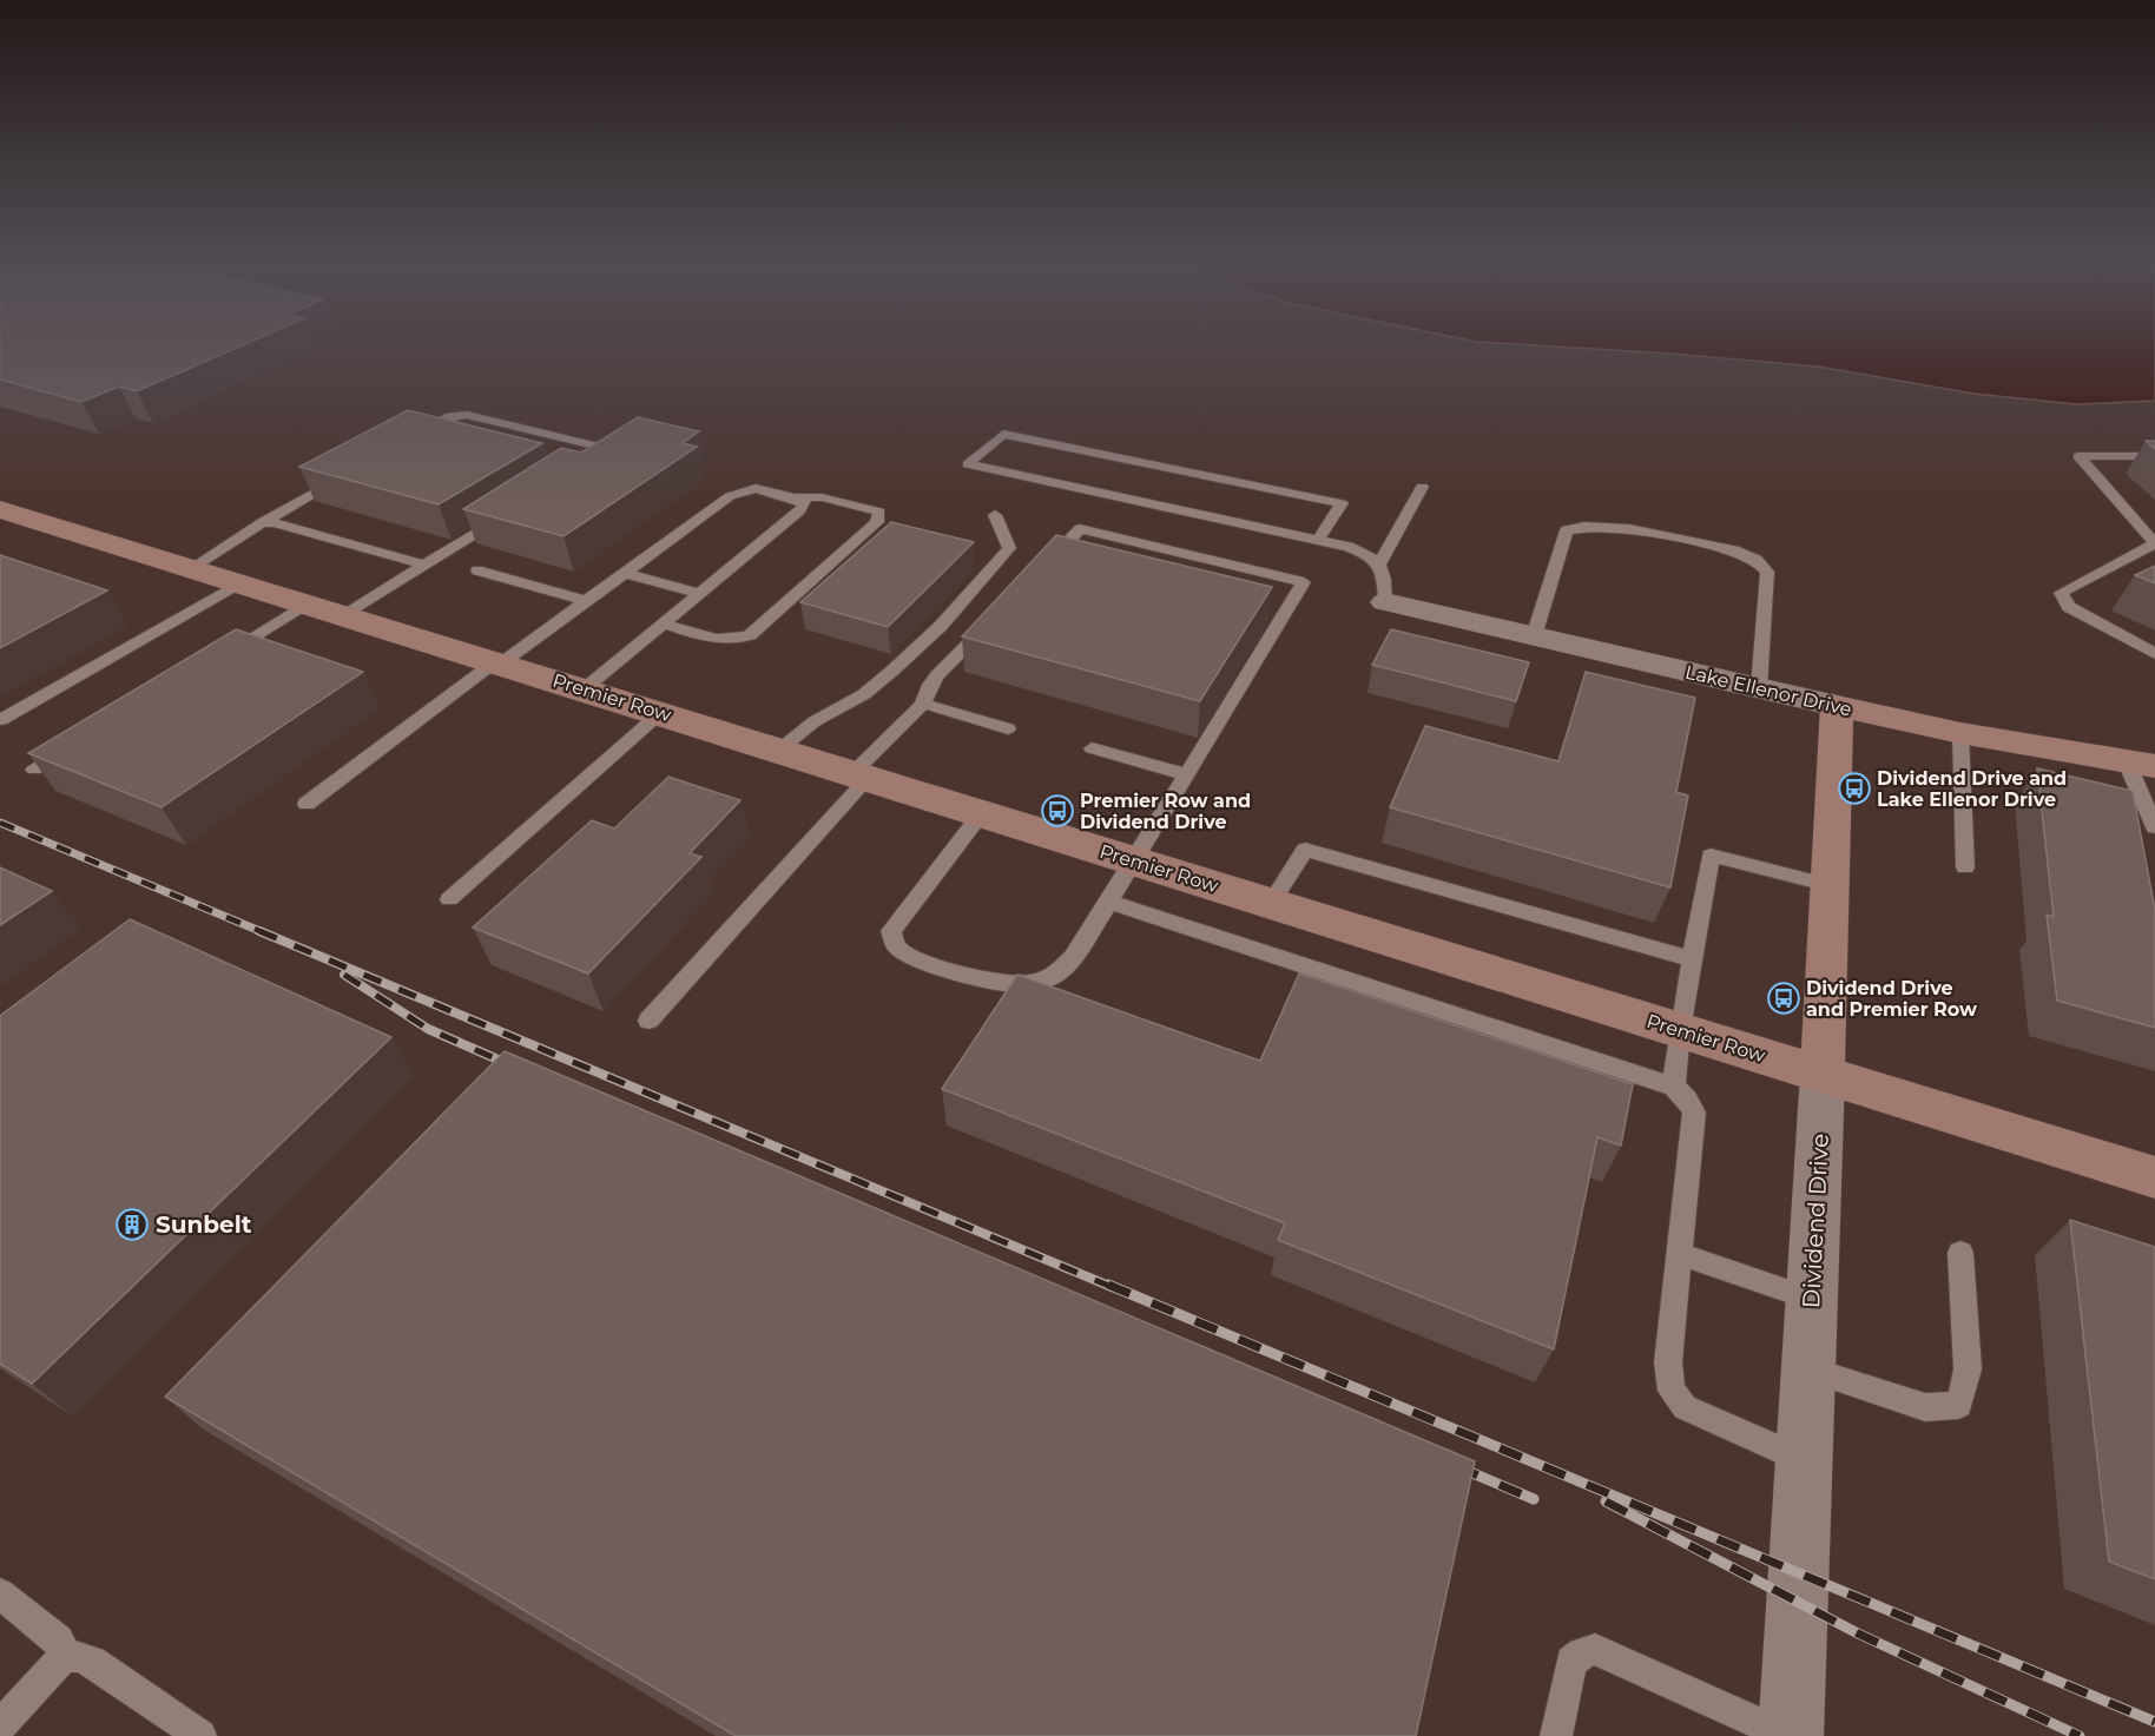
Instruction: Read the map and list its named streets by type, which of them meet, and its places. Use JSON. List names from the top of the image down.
{
  "streets": {
    "street": ["Lake Ellenor Drive", "Premier Row", "Dividend Drive"]
  },
  "crossings": [
    ["Lake Ellenor Drive", "Dividend Drive"],
    ["Premier Row", "Dividend Drive"]
  ],
  "places": {
    "bus stop": ["Dividend Drive and Lake Ellenor Drive", "Premier Row and Dividend Drive", "Dividend Drive and Premier Row"],
    "building": ["Sunbelt"]
  }
}
